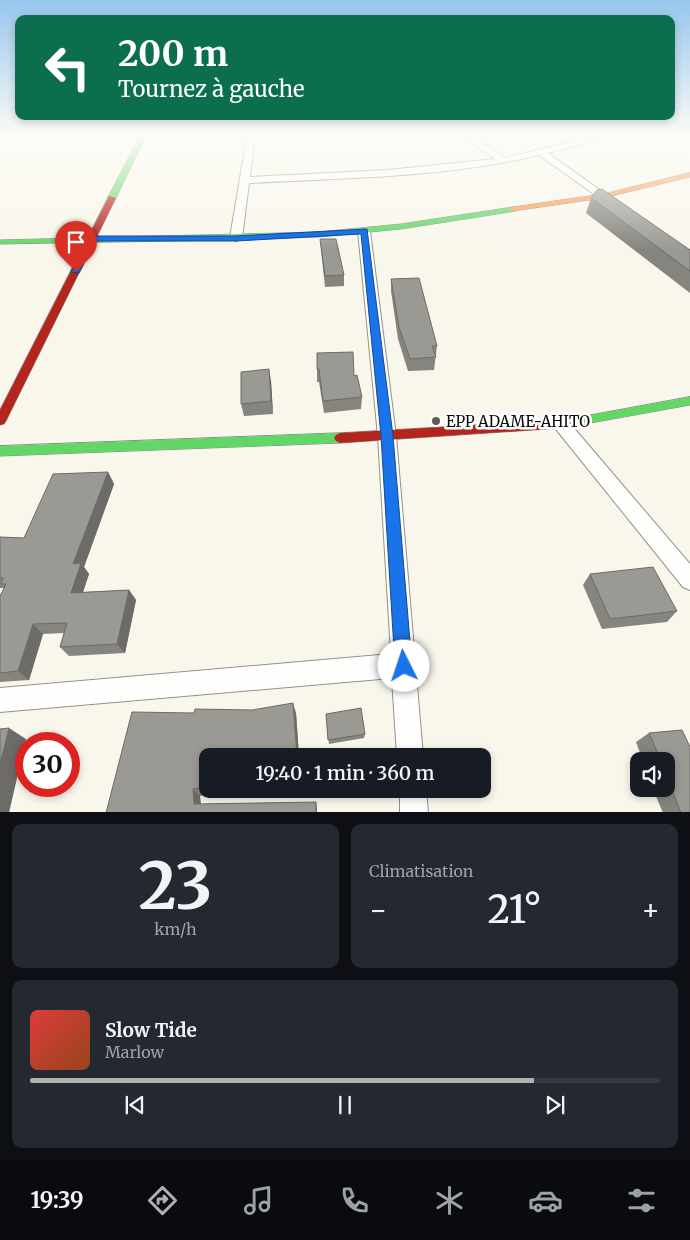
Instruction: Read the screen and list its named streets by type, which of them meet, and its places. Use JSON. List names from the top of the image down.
{
  "places": ["EPP ADAME-AHITO"],
  "page": {
    "turn": ["200 m", "Tournez à gauche"],
    "limit": "30",
    "trip": "19:40 · 1 min · 360 m",
    "tile": [
      ["23", "km/h"],
      "Climatisation"
    ],
    "heat": ["−", "21°", "+"],
    "song": ["Slow Tide", "Marlow"],
    "tabs": "19:39"
  }
}
